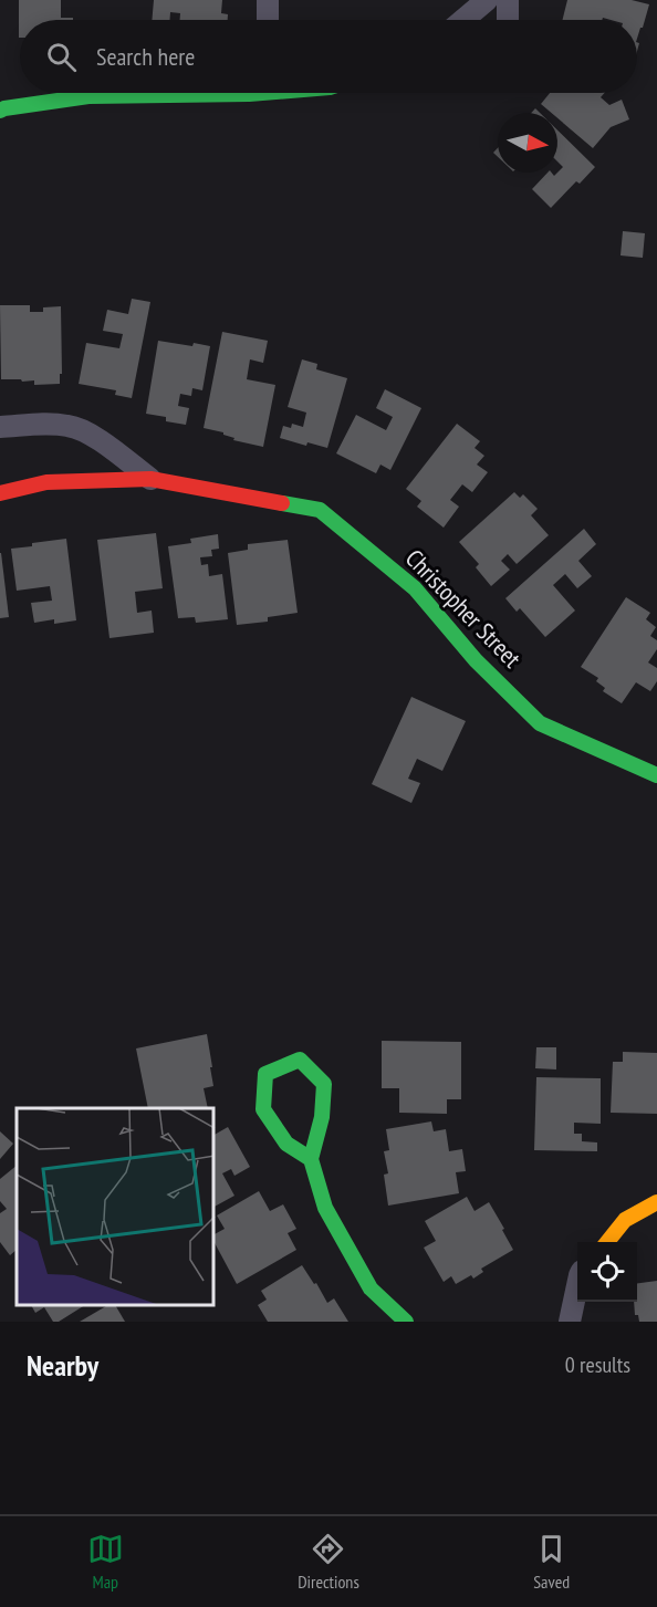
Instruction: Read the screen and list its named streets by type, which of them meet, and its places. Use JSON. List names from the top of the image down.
{
  "streets": {
    "street": ["Christopher Street"]
  },
  "north": "right",
  "page": {
    "search": "Search here",
    "heading": ["Nearby", "0 results"],
    "nav": ["Map", "Directions", "Saved"]
  }
}
